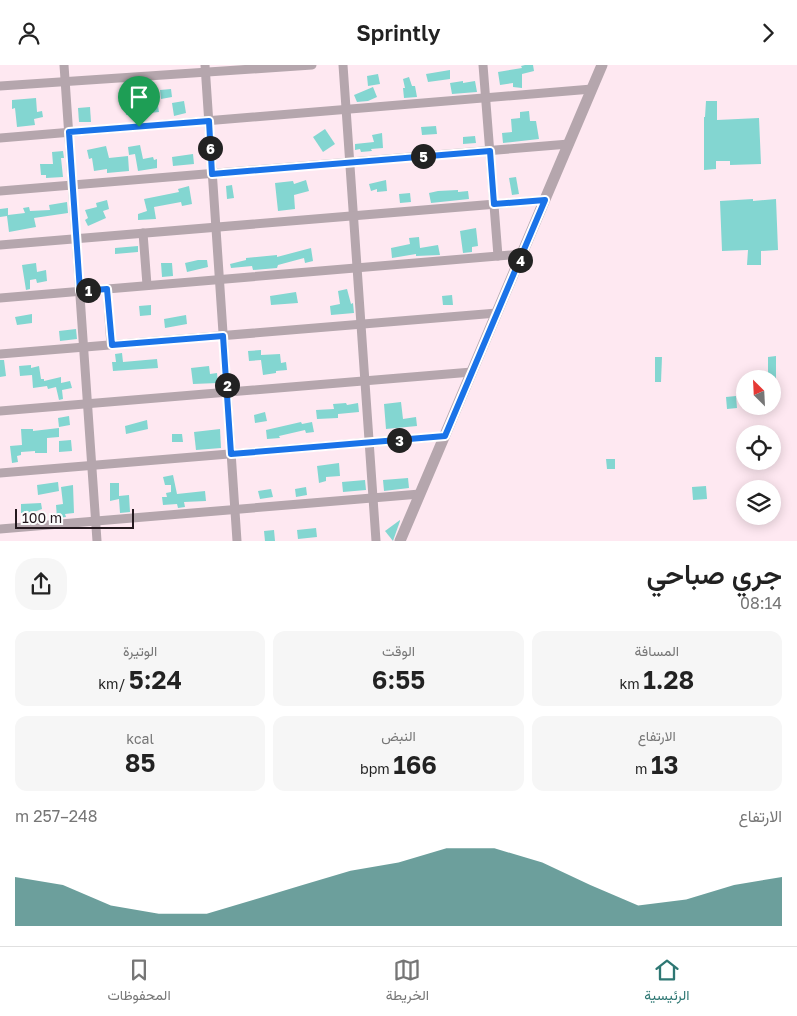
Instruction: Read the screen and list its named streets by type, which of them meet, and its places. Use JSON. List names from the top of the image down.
{
  "scale_bar": "100 m",
  "north": "top left",
  "page": {
    "header": "Sprintly",
    "pins": [
      "6",
      "5",
      "4",
      "1",
      "2",
      "3"
    ],
    "scale": "100 m",
    "heading": ["جري صباحي", "08:14"],
    "stats": [
      ["المسافة", "1.28 km"],
      ["الوقت", "6:55"],
      ["الوتيرة", "5:24 /km"],
      ["الارتفاع", "13 m"],
      ["النبض", "166 bpm"],
      ["kcal", "85"]
    ],
    "chart": ["الارتفاع", "248–257 m"],
    "tabs": ["الرئيسية", "الخريطة", "المحفوظات"]
  }
}
